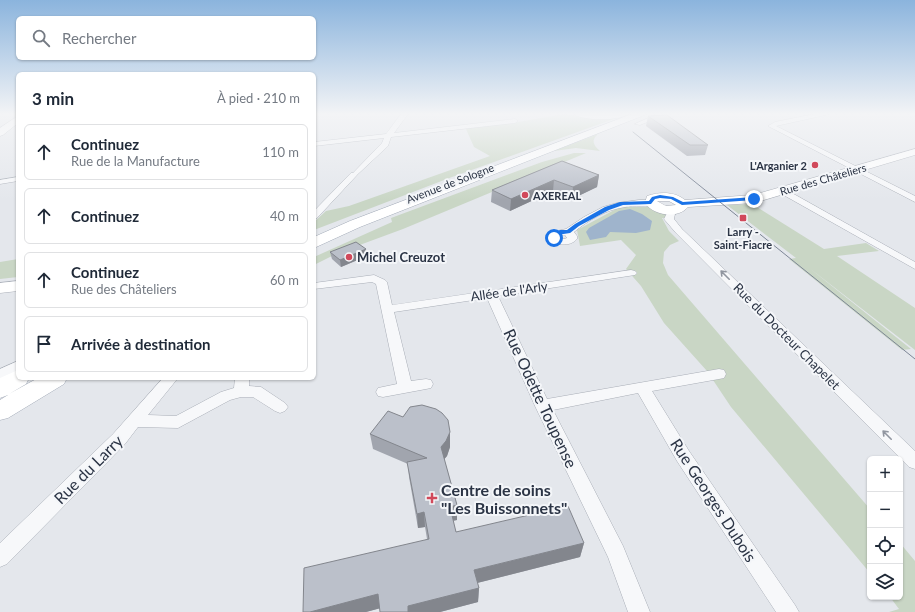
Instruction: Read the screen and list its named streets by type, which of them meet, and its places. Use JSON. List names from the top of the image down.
{
  "streets": {
    "main road": ["Avenue de Sologne"],
    "street": [
      "Rue des Châteliers",
      "Allée de l'Arly",
      "Rue du Docteur Chapelet",
      "Rue Odette Toupense",
      "Rue du Larry",
      "Rue Georges Dubois"
    ]
  },
  "crossings": [
    ["Rue des Châteliers", "Rue du Docteur Chapelet"],
    ["Allée de l'Arly", "Rue Odette Toupense"]
  ],
  "one_way": ["Rue du Docteur Chapelet"],
  "places": {
    "other": ["L'Arganier 2", "AXEREAL", "Michel Creuzot"],
    "transit": ["Larry - Saint-Fiacre"],
    "health": ["Centre de soins \"Les Buissonnets\""]
  },
  "page": {
    "search": "Rechercher",
    "heading": ["3 min", "À pied · 210 m"],
    "list": [
      ["Continuez", "Rue de la Manufacture", "110 m"],
      ["Continuez", "40 m"],
      ["Continuez", "Rue des Châteliers", "60 m"],
      "Arrivée à destination"
    ],
    "map_buttons": ["+", "−"]
  }
}
